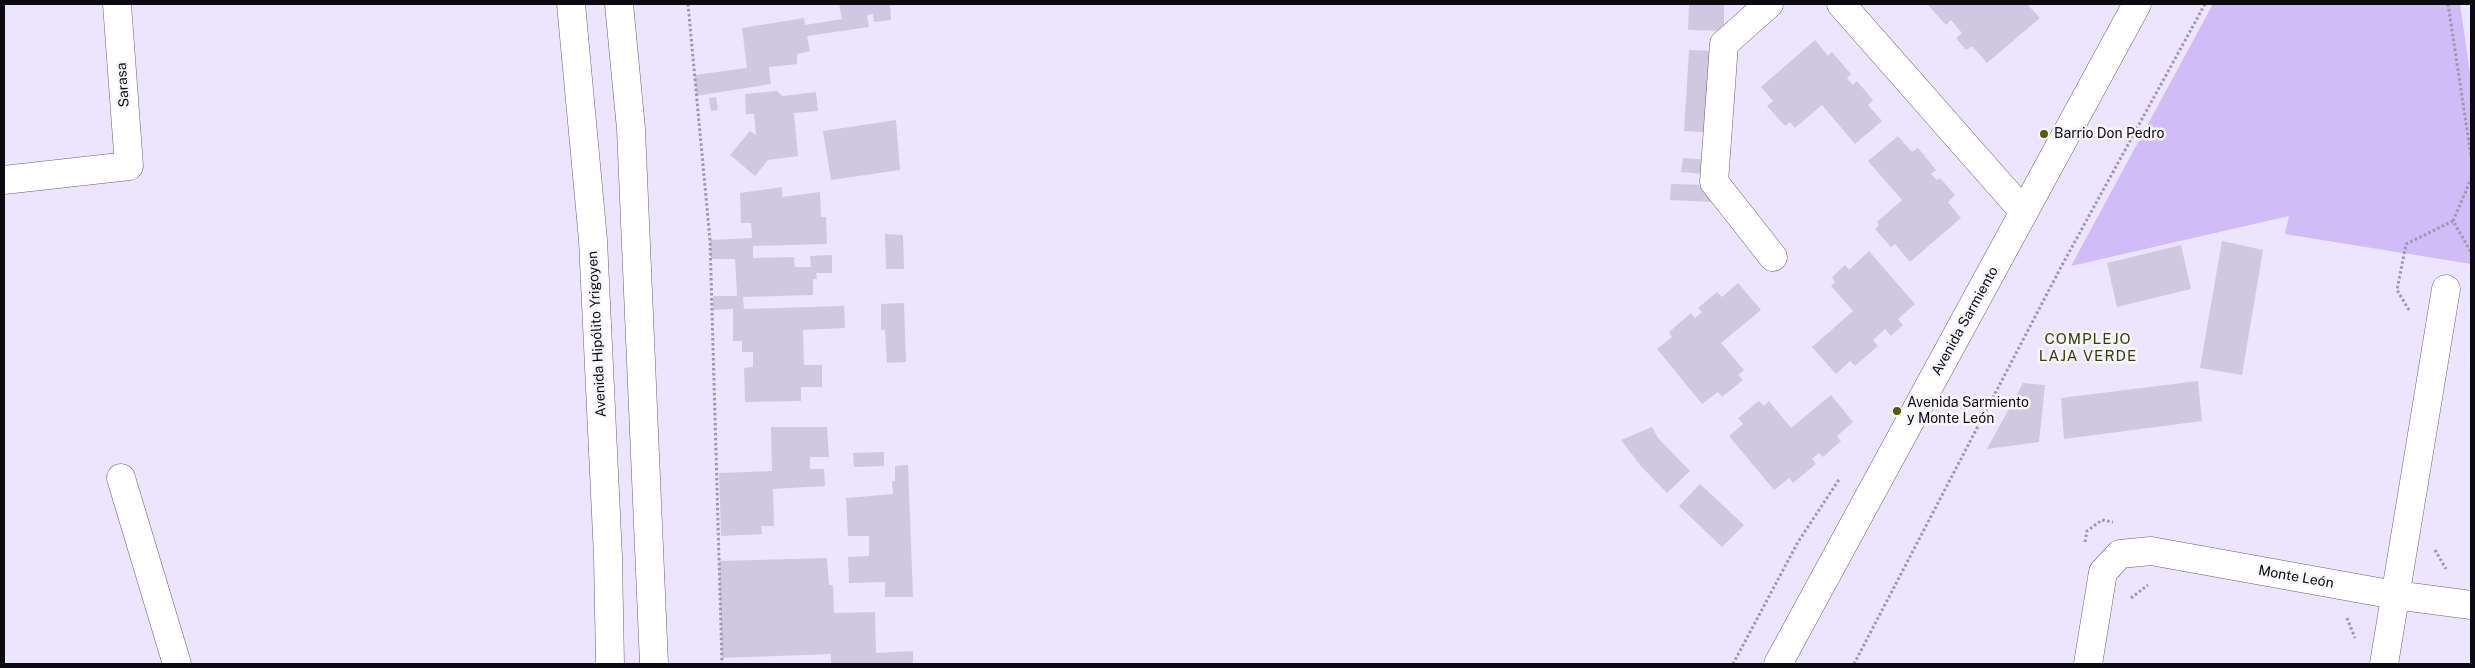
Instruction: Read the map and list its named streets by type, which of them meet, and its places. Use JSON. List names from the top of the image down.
{
  "streets": {
    "street": [
      "Sarasa",
      "Avenida Sarmiento",
      "Avenida Hipólito Yrigoyen",
      "Monte León"
    ]
  },
  "districts": ["COMPLEJO LAJA VERDE"],
  "places": ["Barrio Don Pedro", "Avenida Sarmiento y Monte León"]
}
